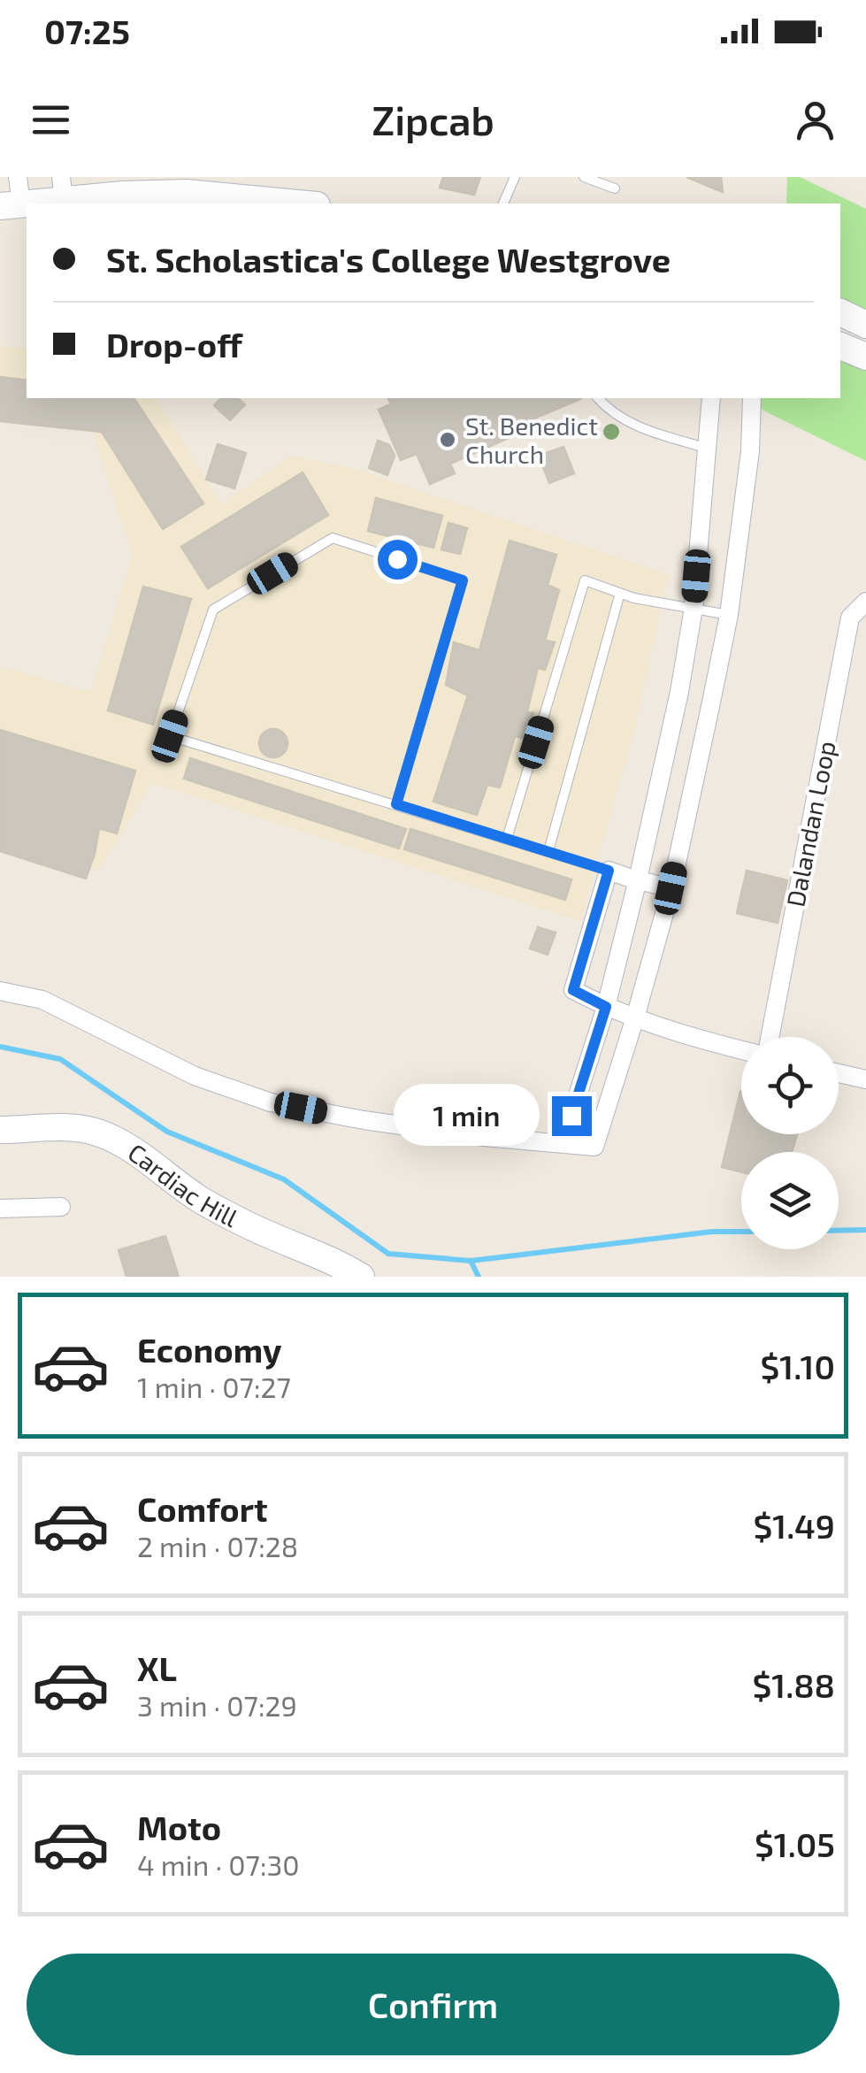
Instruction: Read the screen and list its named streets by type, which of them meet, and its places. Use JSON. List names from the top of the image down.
{
  "streets": {
    "main road": ["Cardiac Hill"],
    "street": ["Dalandan Loop"]
  },
  "places": ["St. Benedict Church"],
  "page": {
    "status": "07:25",
    "header": "Zipcab",
    "banner": ["St. Scholastica's College Westgrove", "Drop-off"],
    "bubble": "1 min",
    "list": [
      {
        "name": "Economy",
        "note": "1 min · 07:27",
        "value": "$1.10"
      },
      {
        "name": "Comfort",
        "note": "2 min · 07:28",
        "value": "$1.49"
      },
      {
        "name": "XL",
        "note": "3 min · 07:29",
        "value": "$1.88"
      },
      {
        "name": "Moto",
        "note": "4 min · 07:30",
        "value": "$1.05"
      }
    ],
    "buttons": "Confirm"
  }
}
